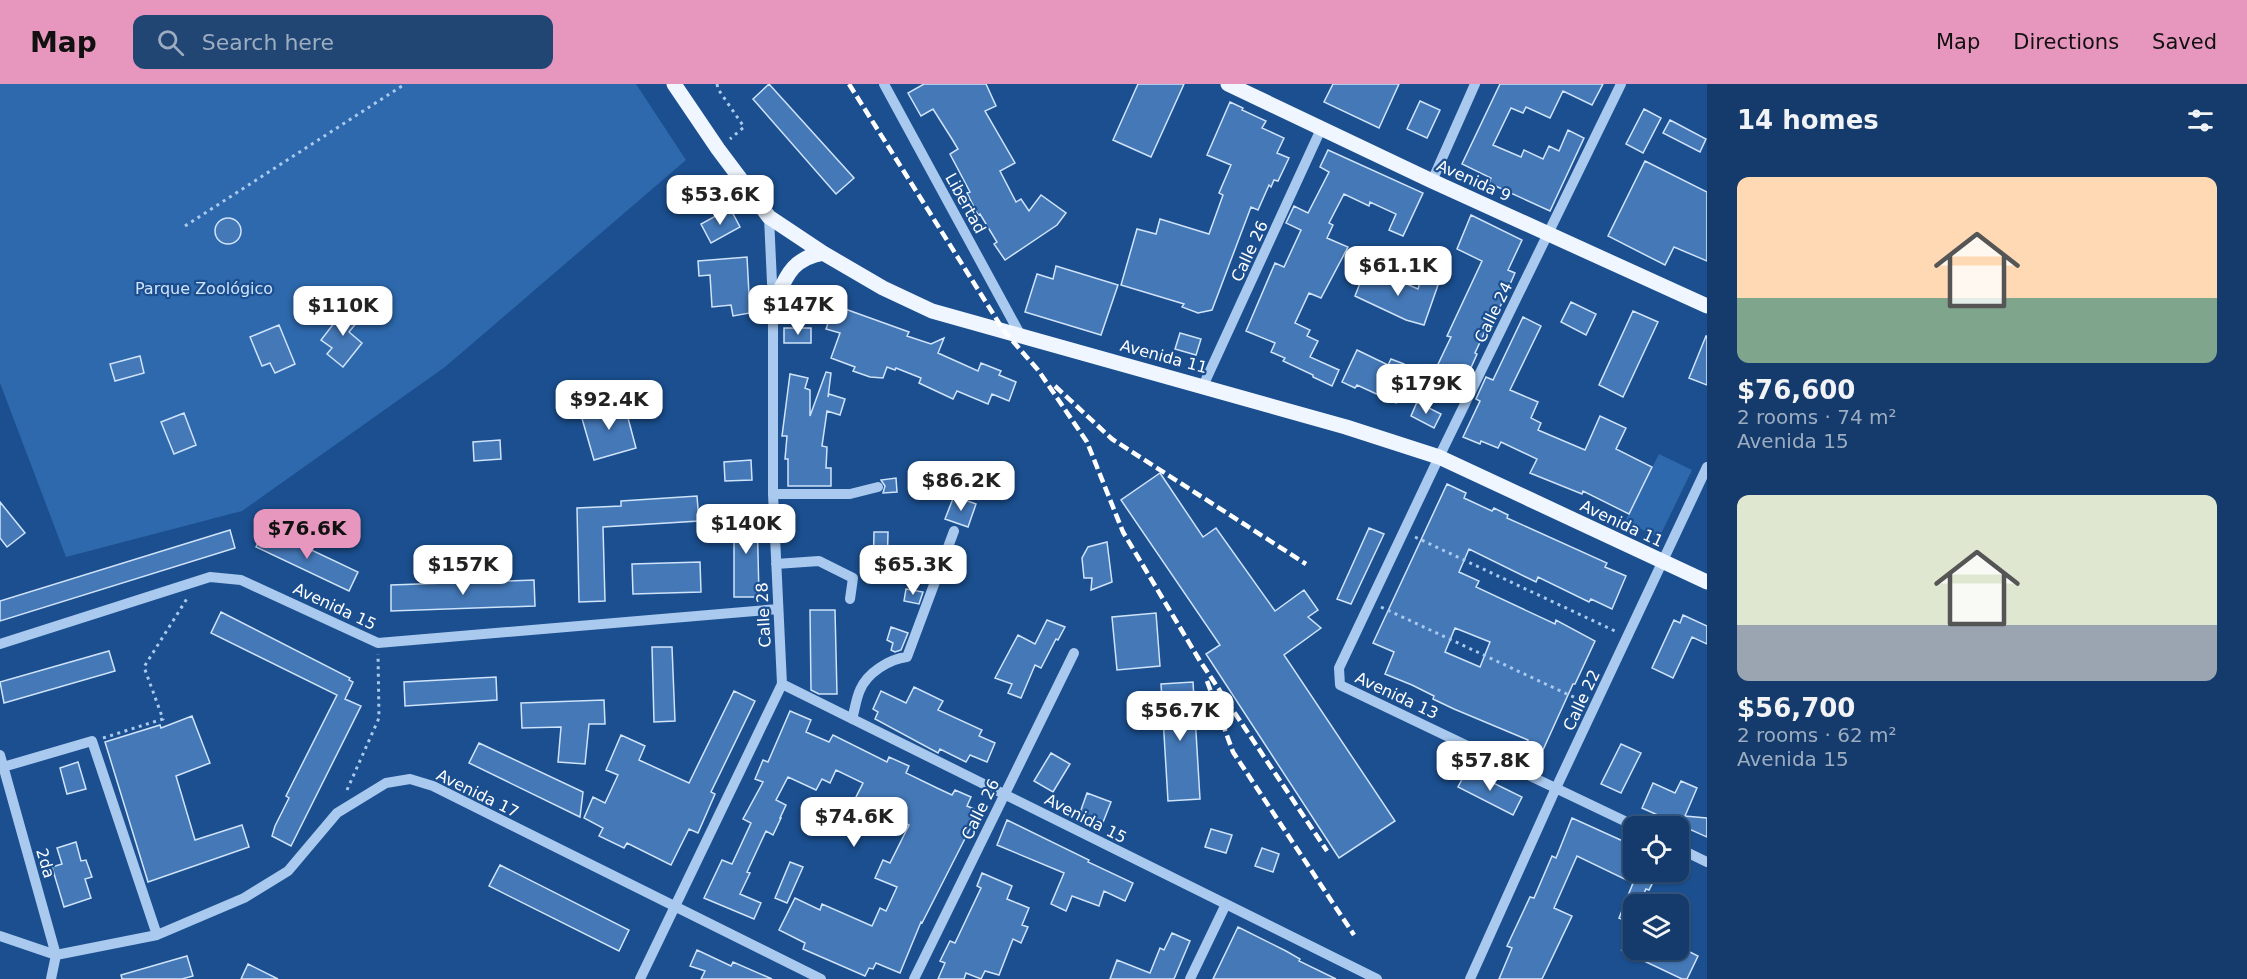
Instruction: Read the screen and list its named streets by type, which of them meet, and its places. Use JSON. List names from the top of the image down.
{
  "streets": {
    "main road": ["Avenida 9", "Avenida 11"],
    "street": [
      "Libertad",
      "Calle 26",
      "Calle 24",
      "Avenida 15",
      "Calle 28",
      "Avenida 13",
      "Calle 22",
      "Avenida 17",
      "2da"
    ]
  },
  "crossings": [
    ["Avenida 9", "Calle 26"],
    ["Avenida 9", "Calle 24"],
    ["Libertad", "Avenida 11"],
    ["Calle 26", "Avenida 11"],
    ["Calle 26", "Avenida 15"],
    ["Calle 24", "Avenida 11"],
    ["Calle 24", "Avenida 13"],
    ["Avenida 11", "Calle 28"],
    ["Avenida 11", "Calle 22"],
    ["Avenida 15", "Calle 28"],
    ["Calle 28", "Avenida 17"],
    ["Avenida 13", "Calle 22"],
    ["Avenida 17", "2da"]
  ],
  "parks": ["Parque Zoológico"],
  "page": {
    "header": "Map",
    "search": "Search here",
    "nav": ["Map", "Directions", "Saved"],
    "heading": "14 homes",
    "list": [
      {
        "name": "$76,600",
        "note": "2 rooms · 74 m² · Avenida 15"
      },
      {
        "name": "$56,700",
        "note": "2 rooms · 62 m² · Avenida 15"
      }
    ],
    "price": [
      "$53.6K",
      "$61.1K",
      "$147K",
      "$110K",
      "$179K",
      "$92.4K",
      "$86.2K",
      "$140K",
      "$76.6K",
      "$157K",
      "$65.3K",
      "$56.7K",
      "$57.8K",
      "$74.6K"
    ]
  }
}
